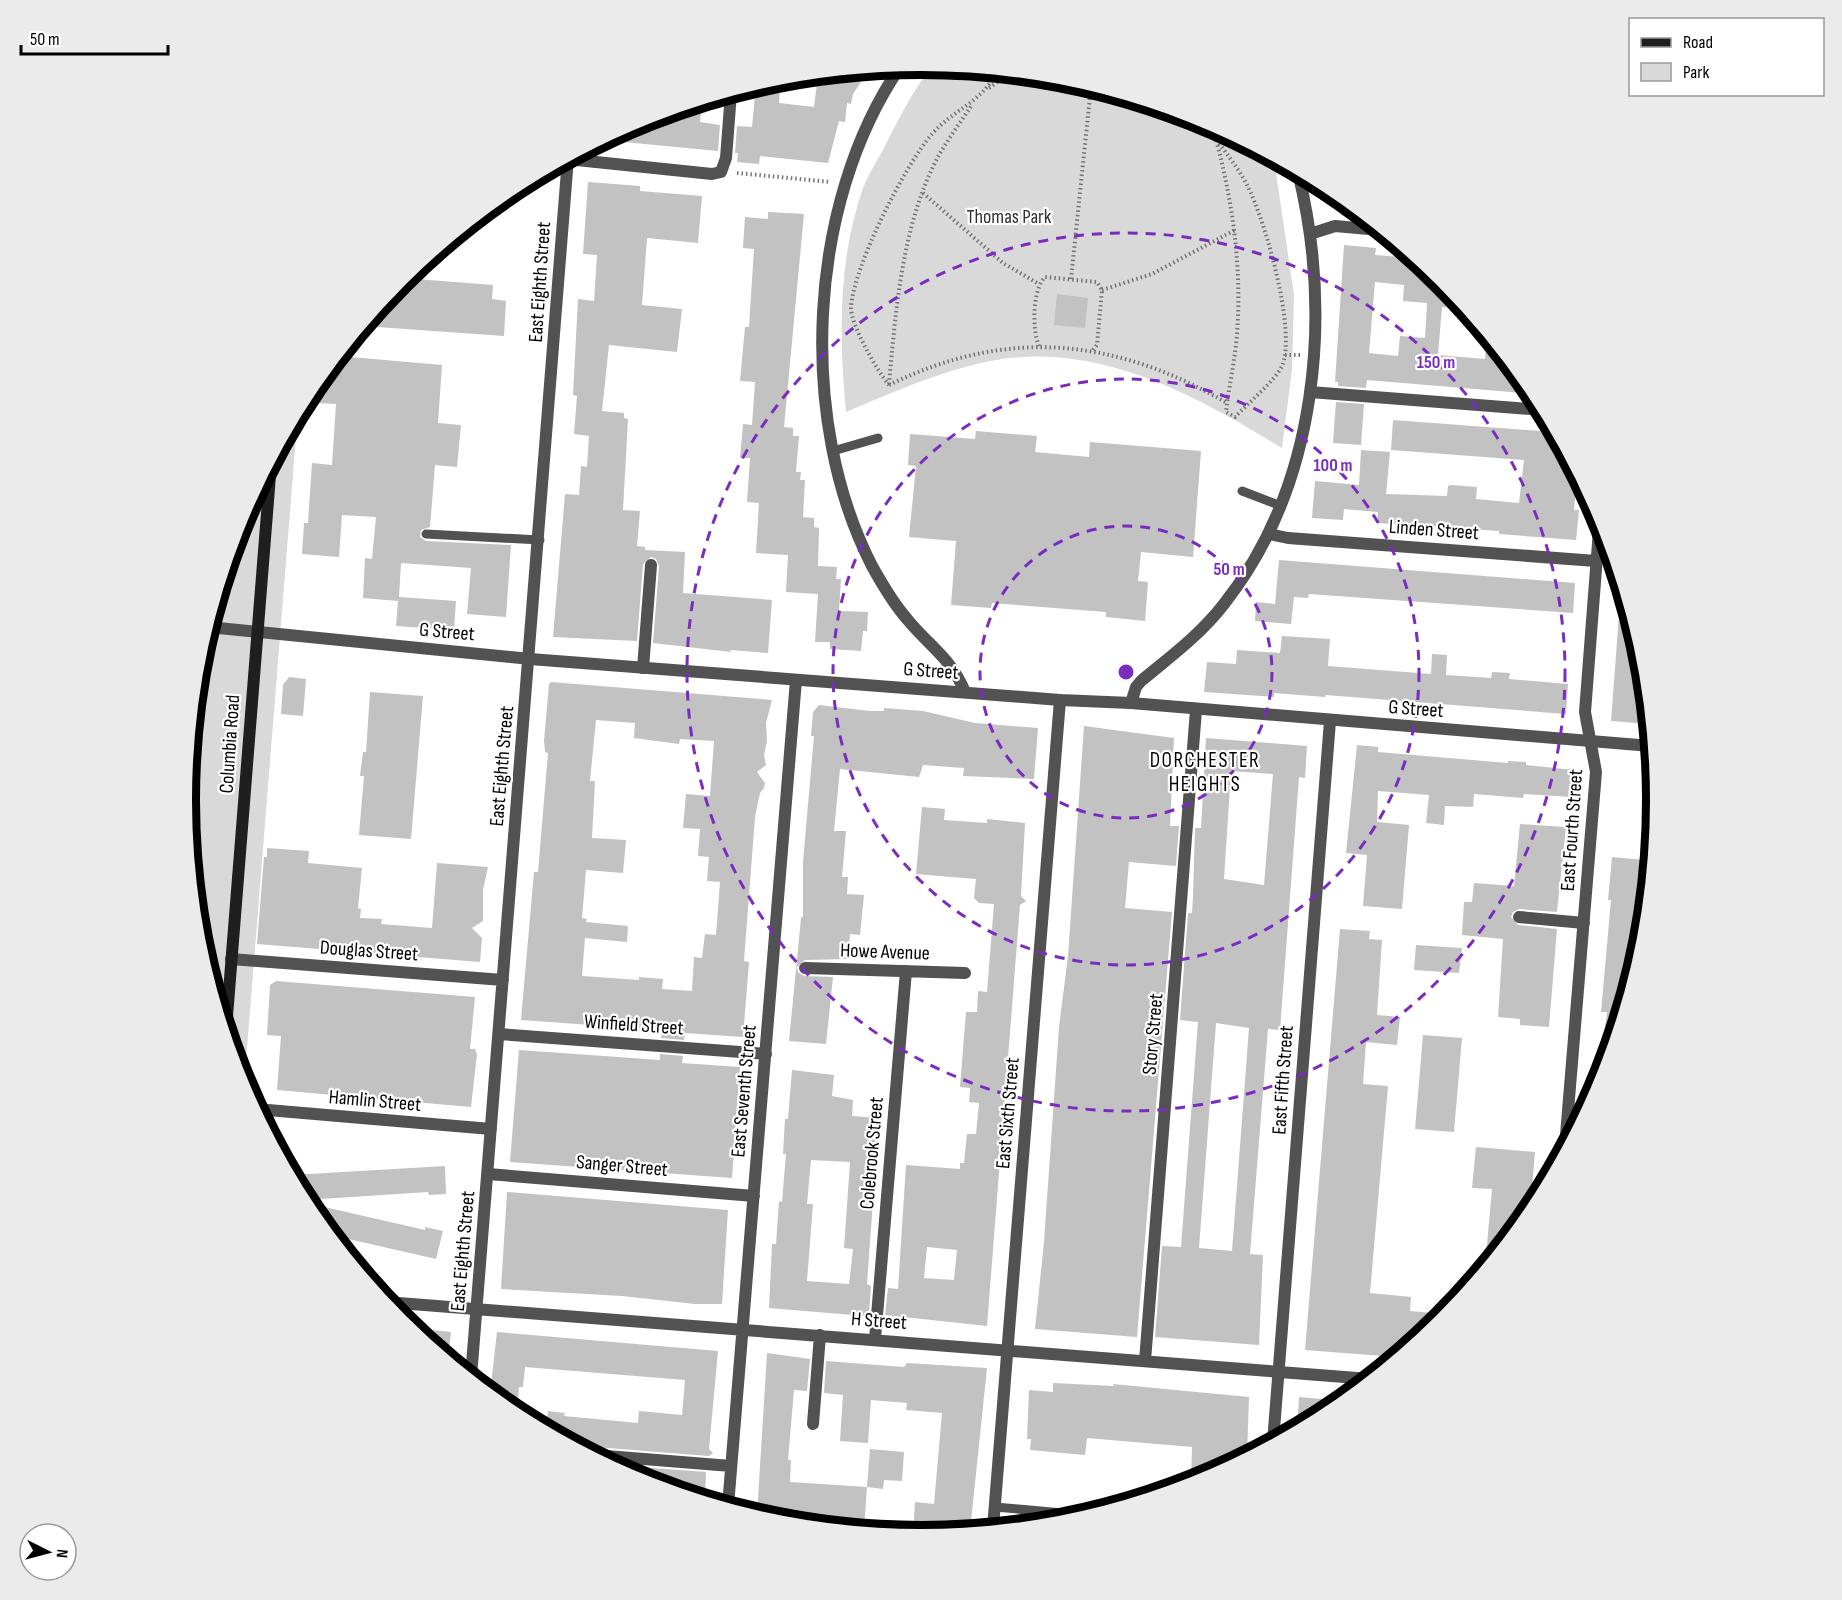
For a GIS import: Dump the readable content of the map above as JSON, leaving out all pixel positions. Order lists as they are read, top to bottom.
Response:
{
  "streets": {
    "main road": ["Columbia Road"],
    "street": [
      "East Eighth Street",
      "Linden Street",
      "G Street",
      "East Fourth Street",
      "Douglas Street",
      "Howe Avenue",
      "Winfield Street",
      "Story Street",
      "East Fifth Street",
      "East Seventh Street",
      "Hamlin Street",
      "East Sixth Street",
      "Colebrook Street",
      "Sanger Street",
      "H Street"
    ]
  },
  "crossings": [
    ["East Eighth Street", "G Street"],
    ["East Eighth Street", "Douglas Street"],
    ["East Eighth Street", "Winfield Street"],
    ["East Eighth Street", "Hamlin Street"],
    ["East Eighth Street", "Sanger Street"],
    ["East Eighth Street", "H Street"],
    ["Linden Street", "East Fourth Street"],
    ["G Street", "Columbia Road"],
    ["G Street", "East Fourth Street"],
    ["G Street", "Story Street"],
    ["G Street", "East Fifth Street"],
    ["G Street", "East Seventh Street"],
    ["G Street", "East Sixth Street"],
    ["Columbia Road", "Douglas Street"],
    ["Howe Avenue", "Colebrook Street"],
    ["Winfield Street", "East Seventh Street"],
    ["Story Street", "H Street"],
    ["East Fifth Street", "H Street"],
    ["East Seventh Street", "Sanger Street"],
    ["East Seventh Street", "H Street"],
    ["East Sixth Street", "H Street"],
    ["Colebrook Street", "H Street"]
  ],
  "districts": ["DORCHESTER HEIGHTS"],
  "parks": ["Thomas Park"],
  "legend": ["Road", "Park"],
  "scale_bar": "50 m",
  "north": "right",
  "rings": ["150 m", "100 m", "50 m"]
}
